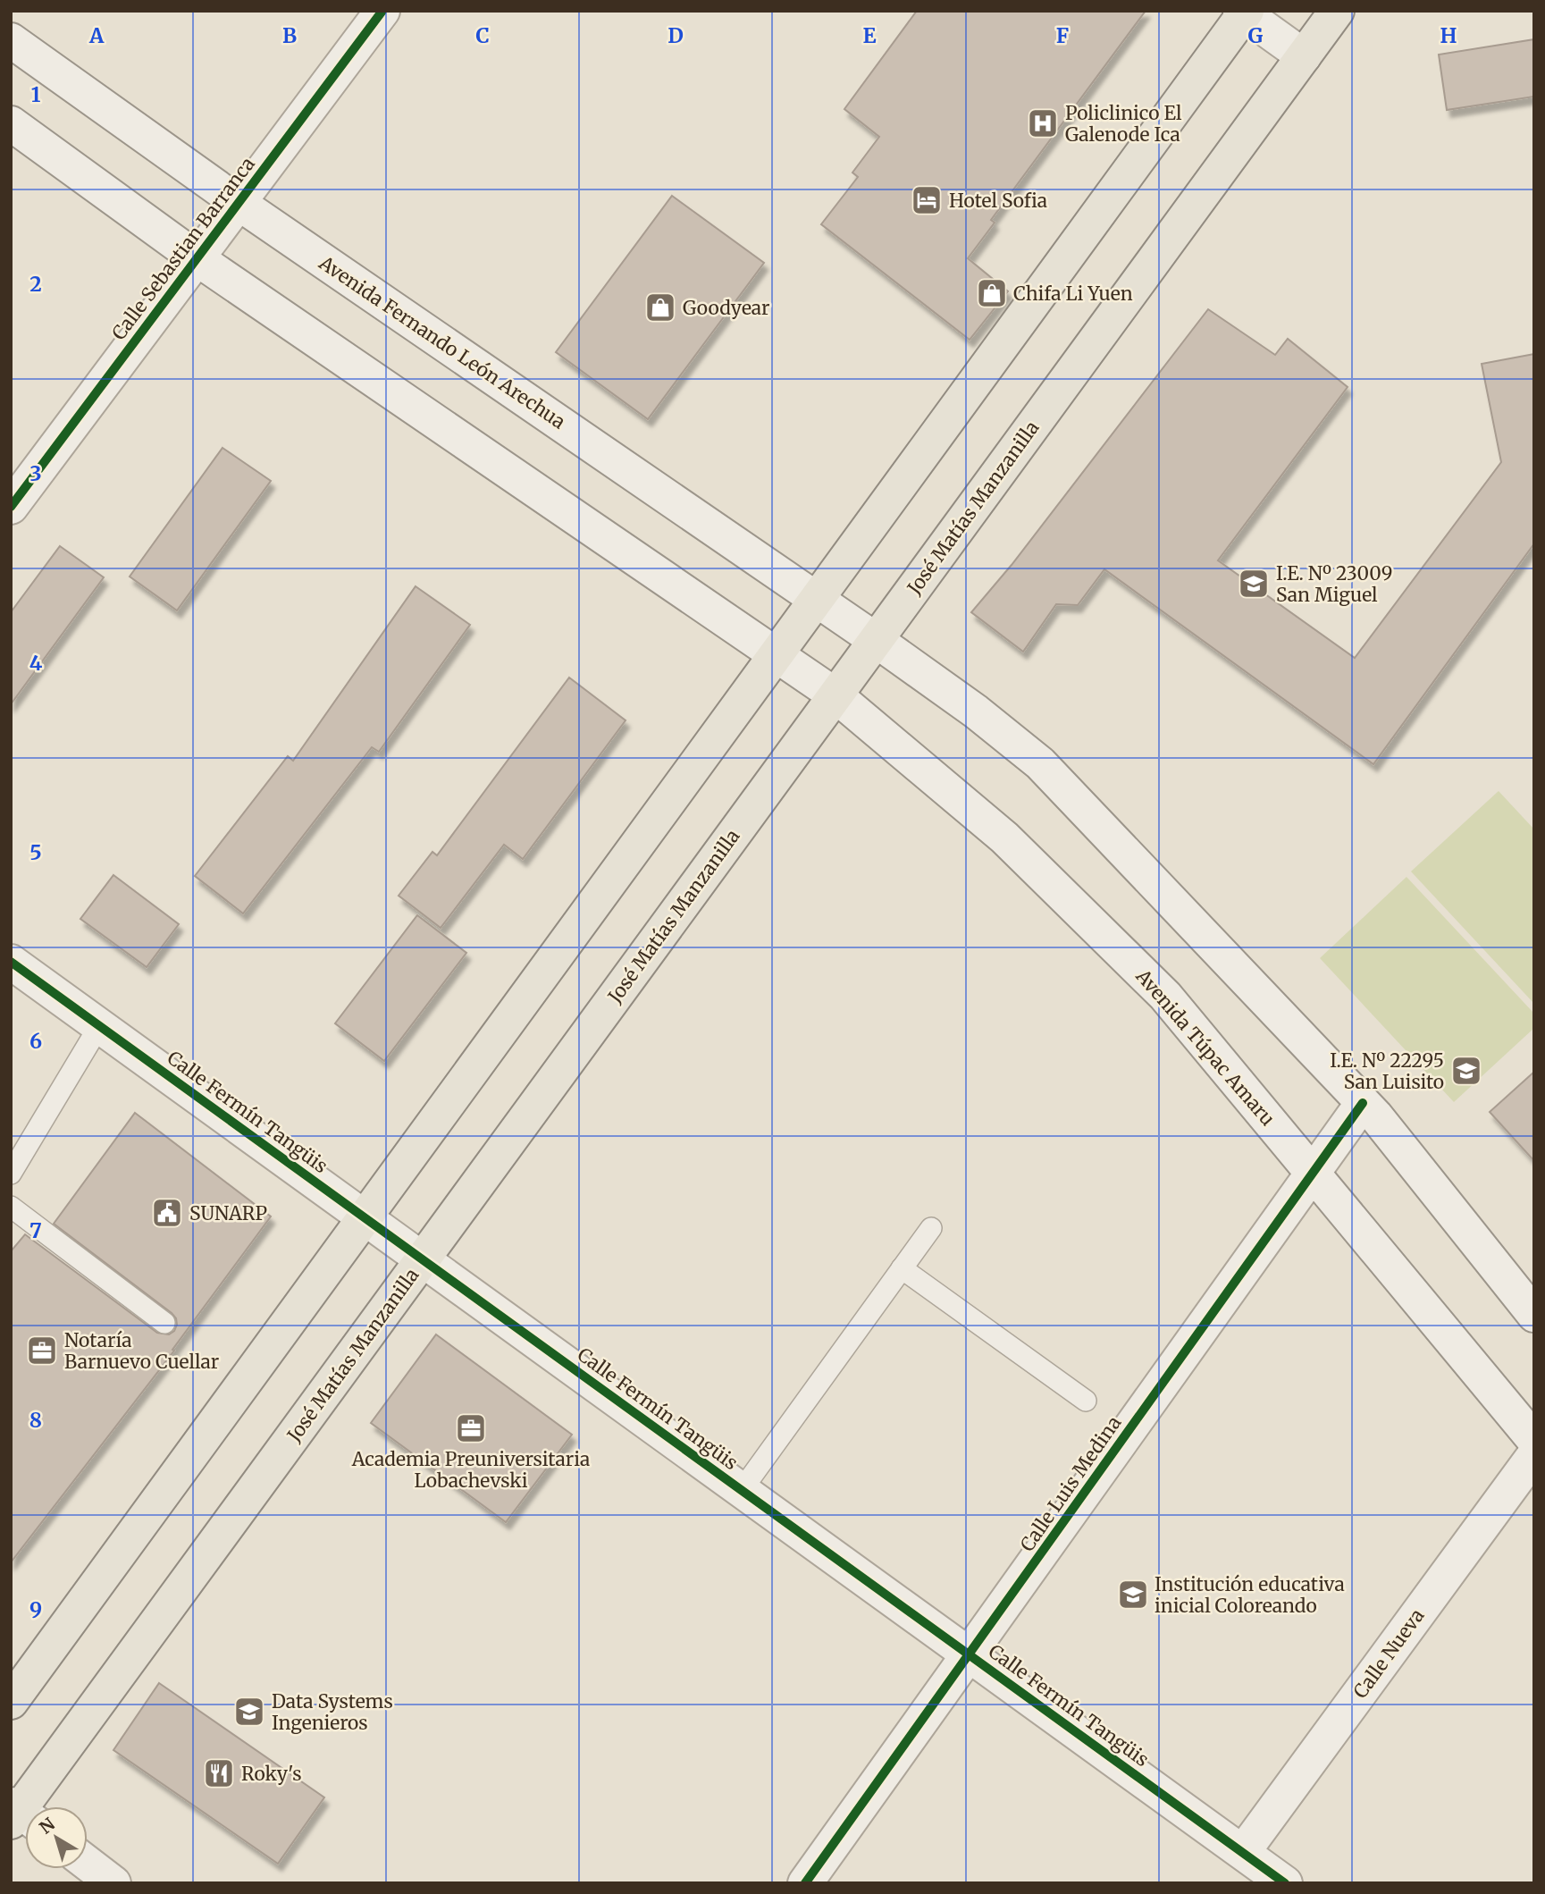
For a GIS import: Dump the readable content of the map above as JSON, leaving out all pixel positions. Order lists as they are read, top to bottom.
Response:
{
  "streets": {
    "main road": [
      "Calle Sebastian Barranca",
      "Avenida Fernando León Arechua",
      "José Matías Manzanilla",
      "Avenida Túpac Amaru",
      "Calle Fermín Tangüis",
      "Calle Luis Medina",
      "Calle Nueva"
    ]
  },
  "crossings": [
    ["Calle Sebastian Barranca", "Avenida Fernando León Arechua"],
    ["Avenida Fernando León Arechua", "José Matías Manzanilla"],
    ["José Matías Manzanilla", "Avenida Túpac Amaru"],
    ["José Matías Manzanilla", "Calle Fermín Tangüis"],
    ["Avenida Túpac Amaru", "Calle Luis Medina"],
    ["Calle Fermín Tangüis", "Calle Luis Medina"],
    ["Calle Fermín Tangüis", "Calle Nueva"]
  ],
  "places": {
    "hospital": ["Policlinico El Galenode Ica"],
    "hotel": ["Hotel Sofia"],
    "shop": ["Chifa Li Yuen", "Goodyear"],
    "school or university": [
      "I.E. Nº 23009 San Miguel",
      "I.E. Nº 22295 San Luisito",
      "Institución educativa inicial Coloreando",
      "Data Systems Ingenieros"
    ],
    "public building": ["SUNARP"],
    "office": ["Notaría Barnuevo Cuellar", "Academia Preuniversitaria Lobachevski"],
    "restaurant": ["Roky's"]
  },
  "north": "top left",
  "grid": {
    "columns": [
      "A",
      "B",
      "C",
      "D",
      "E",
      "F",
      "G",
      "H"
    ],
    "rows": [
      "1",
      "2",
      "3",
      "4",
      "5",
      "6",
      "7",
      "8",
      "9"
    ]
  }
}
